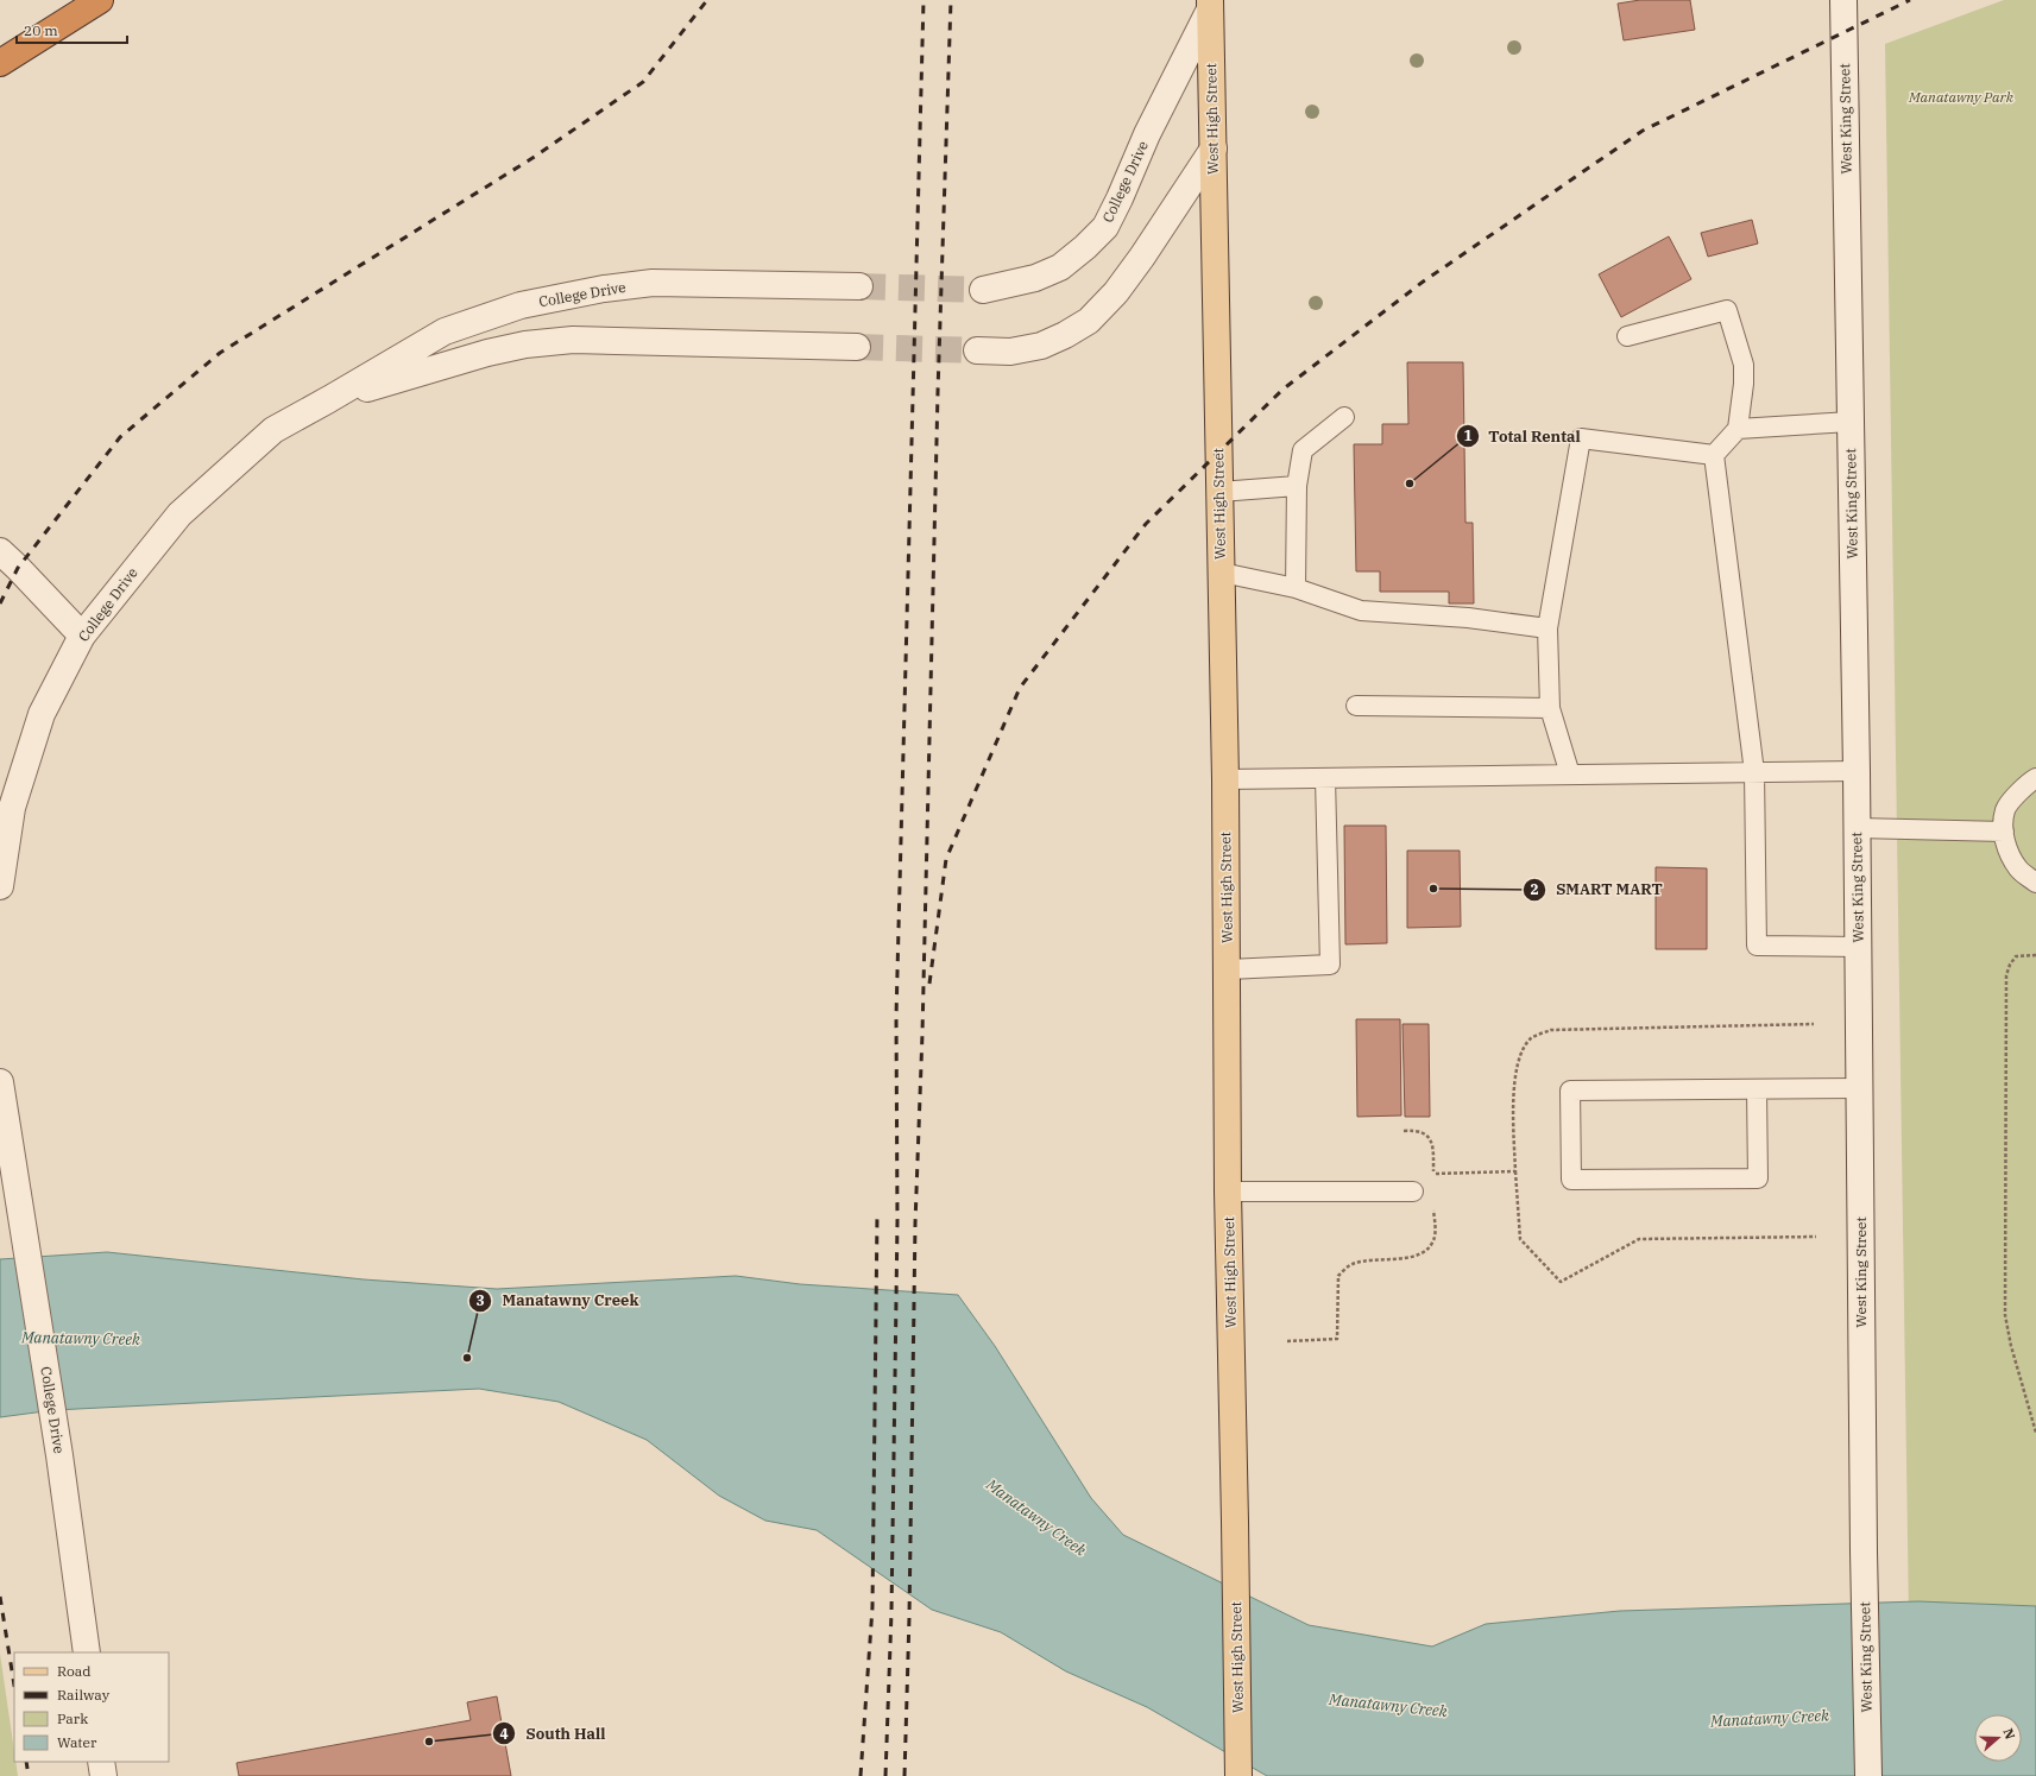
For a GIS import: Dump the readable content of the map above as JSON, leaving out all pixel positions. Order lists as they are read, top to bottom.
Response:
{
  "streets": {
    "main road": ["West High Street"],
    "street": ["West King Street", "College Drive"]
  },
  "crossings": [
    ["West High Street", "College Drive"]
  ],
  "water": ["Manatawny Creek"],
  "parks": ["Manatawny Park"],
  "places": [
    "Total Rental",
    "SMART MART",
    "Manatawny Creek",
    "South Hall"
  ],
  "legend": [
    "Road",
    "Railway",
    "Park",
    "Water"
  ],
  "scale_bar": "20 m",
  "north": "right"
}
